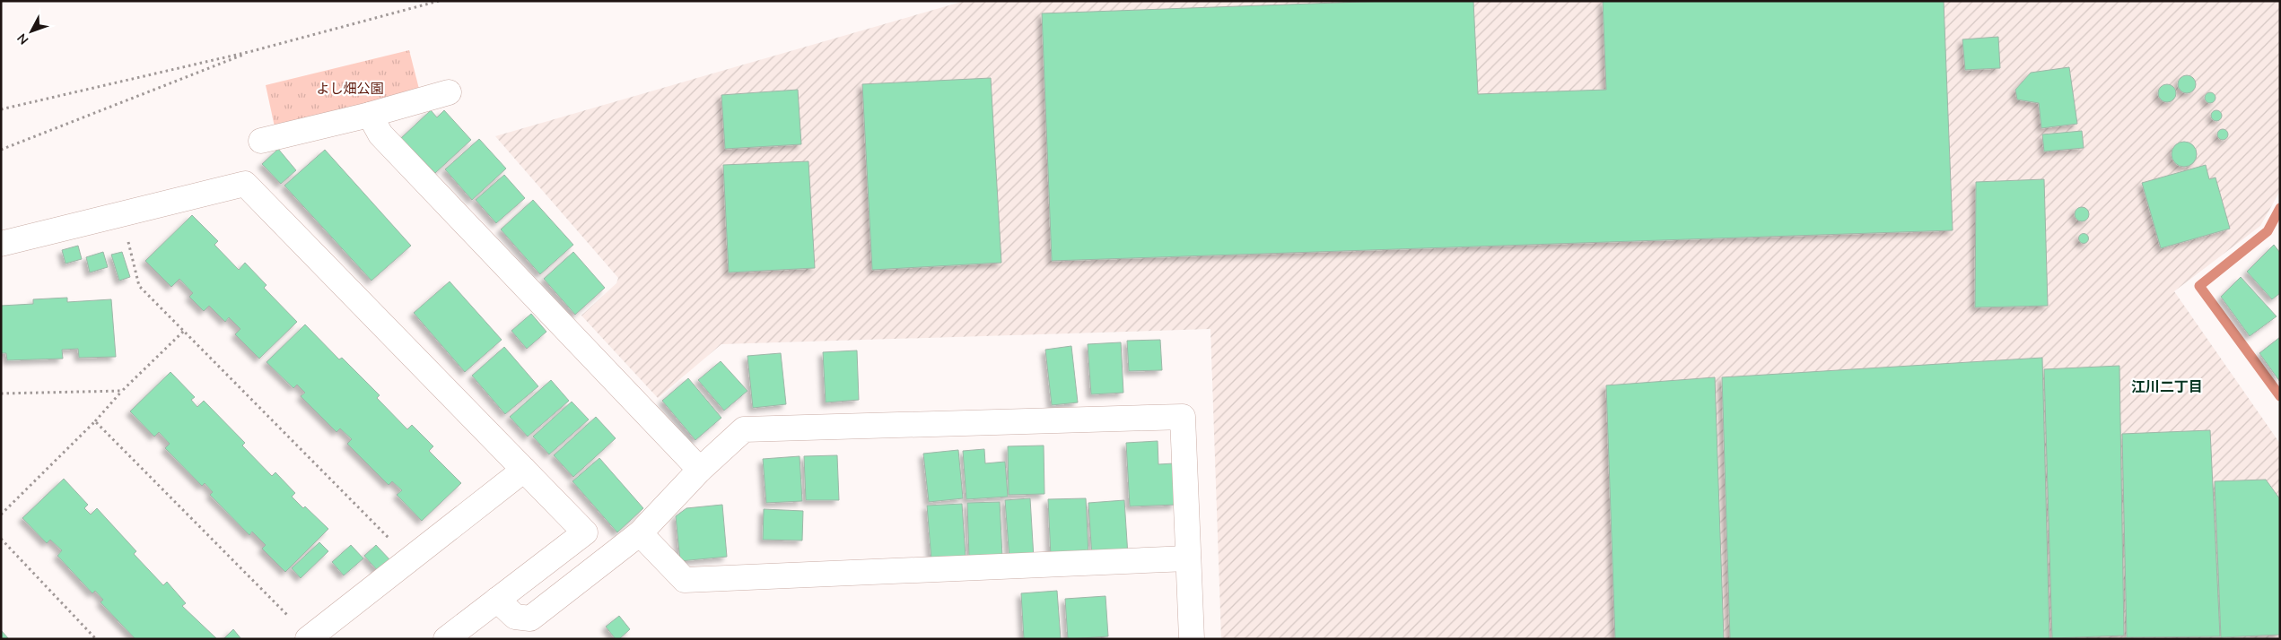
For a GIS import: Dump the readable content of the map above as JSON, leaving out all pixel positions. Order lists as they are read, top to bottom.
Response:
{
  "districts": ["江川二丁目"],
  "parks": ["よし畑公園"],
  "north": "bottom left"
}
